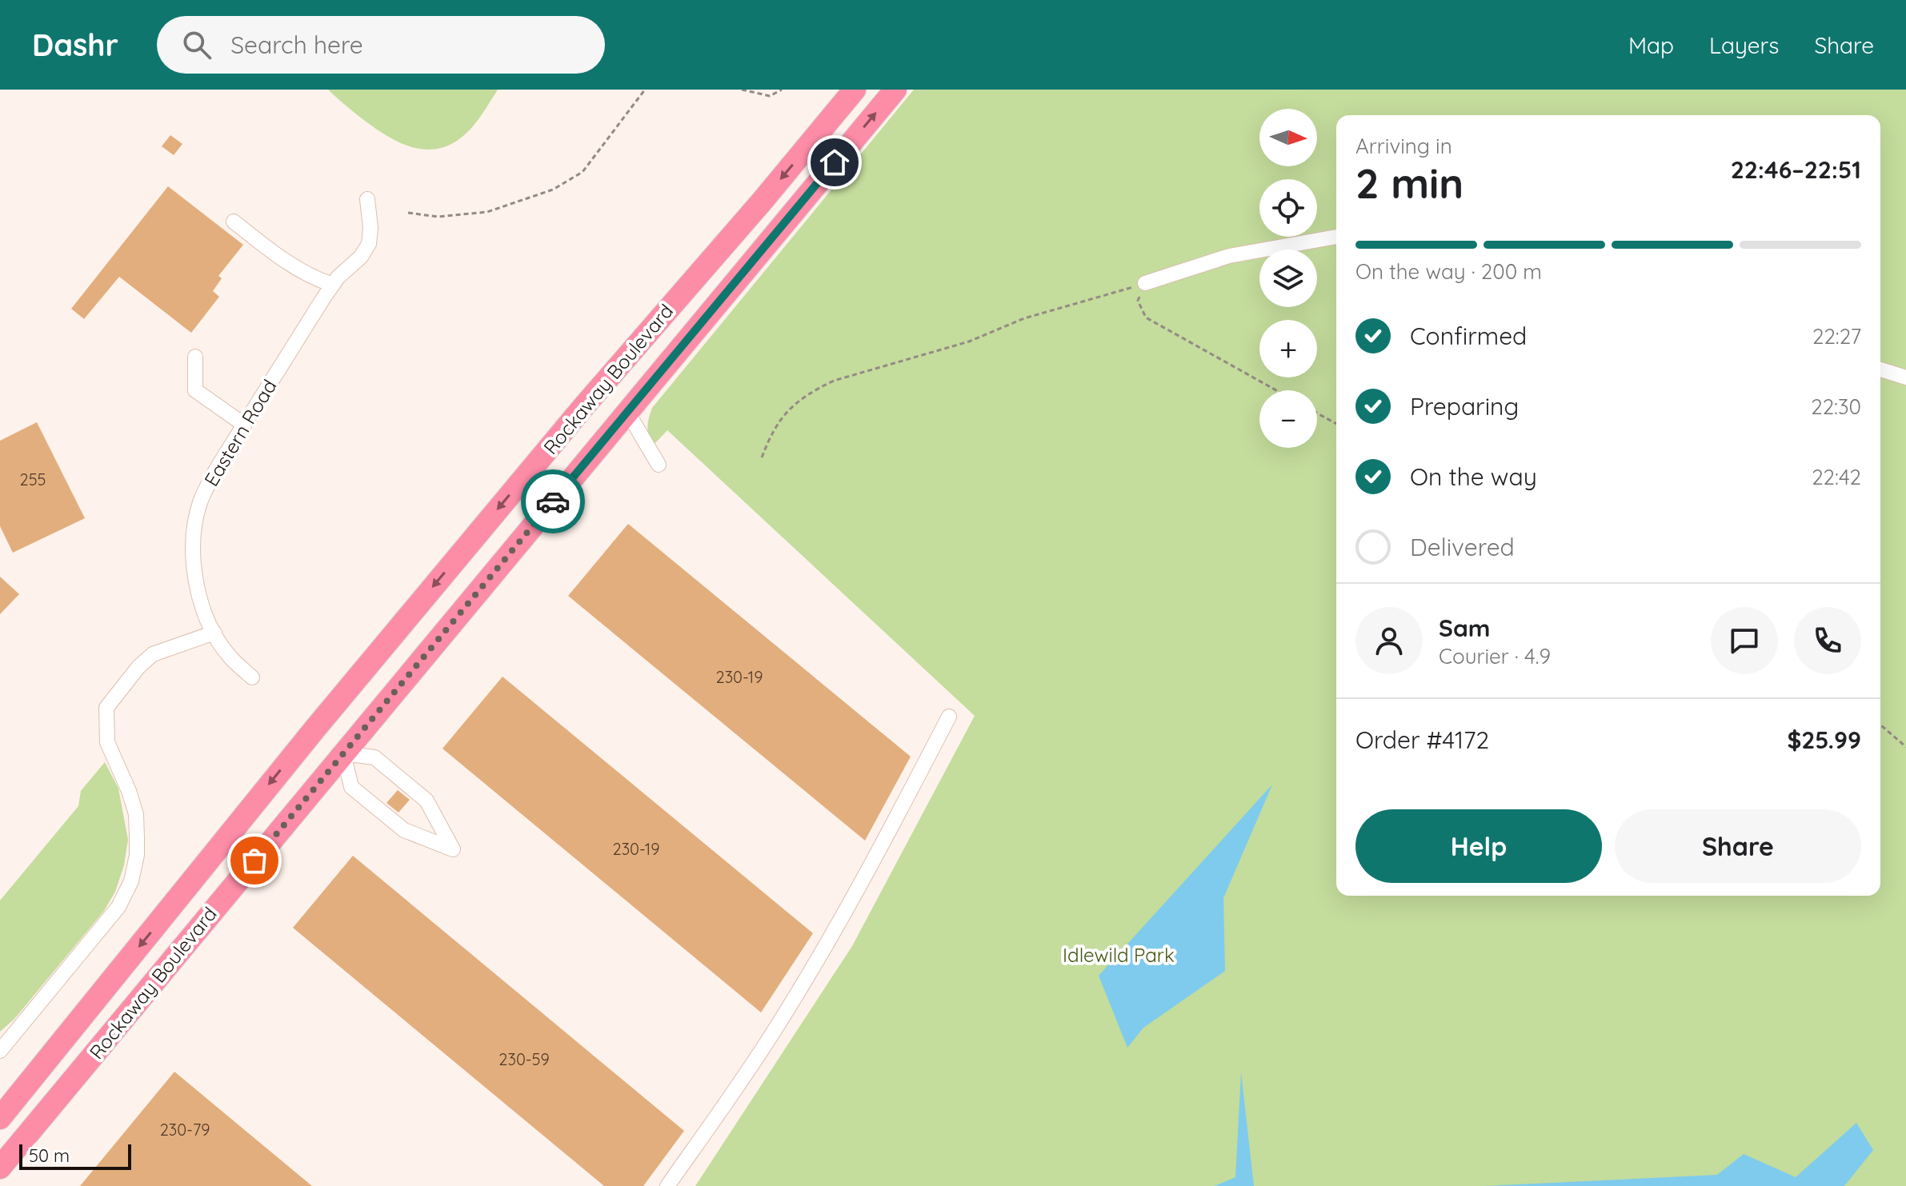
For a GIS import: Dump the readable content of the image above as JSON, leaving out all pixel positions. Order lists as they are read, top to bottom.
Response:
{
  "streets": {
    "highway": ["Rockaway Boulevard"],
    "street": ["Eastern Road"]
  },
  "parks": ["Idlewild Park"],
  "house_numbers": [
    "255",
    "230-19",
    "230-19",
    "230-59",
    "230-79"
  ],
  "scale_bar": "50 m",
  "north": "right",
  "page": {
    "header": "Dashr",
    "search": "Search here",
    "nav": ["Map", "Layers", "Share"],
    "map_buttons": ["+", "−"],
    "heading": ["2 min", "Arriving in", "22:46–22:51"],
    "panel": [
      "Sam",
      "Courier · 4.9",
      "Order #4172",
      "$25.99"
    ],
    "bar": "On the way · 200 m",
    "list": [
      ["Confirmed", "22:27"],
      ["Preparing", "22:30"],
      ["On the way", "22:42"],
      "Delivered"
    ],
    "buttons": ["Help", "Share"],
    "scale": "50 m"
  }
}
